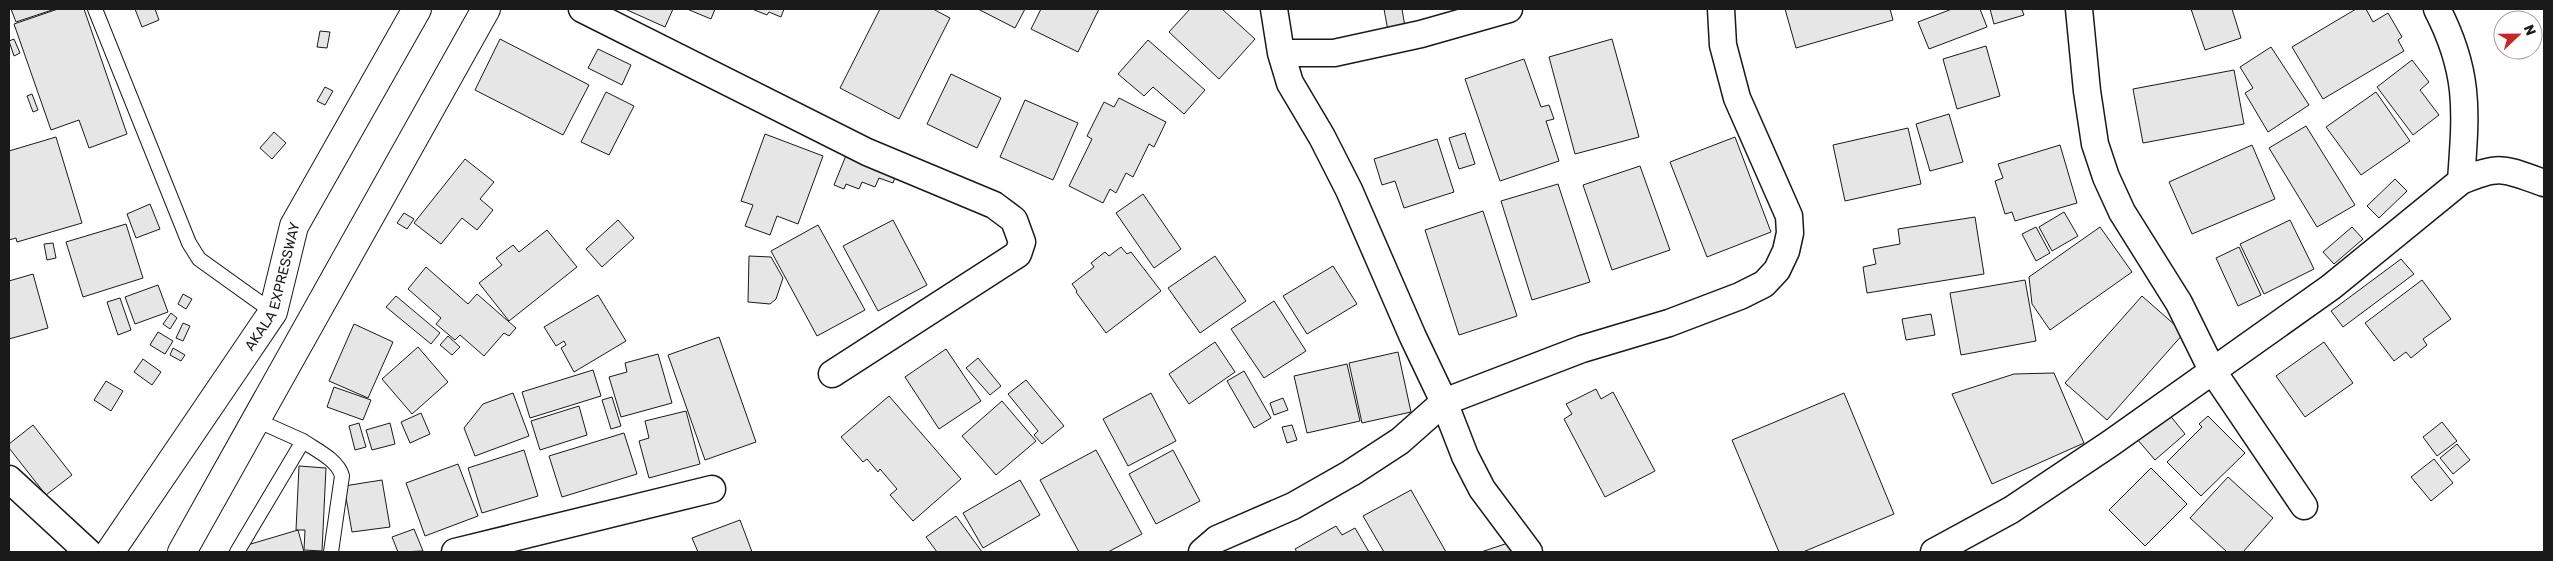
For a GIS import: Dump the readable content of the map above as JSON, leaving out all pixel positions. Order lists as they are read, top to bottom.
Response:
{
  "streets": {
    "main road": ["AKALA EXPRESSWAY"]
  },
  "north": "right"
}
